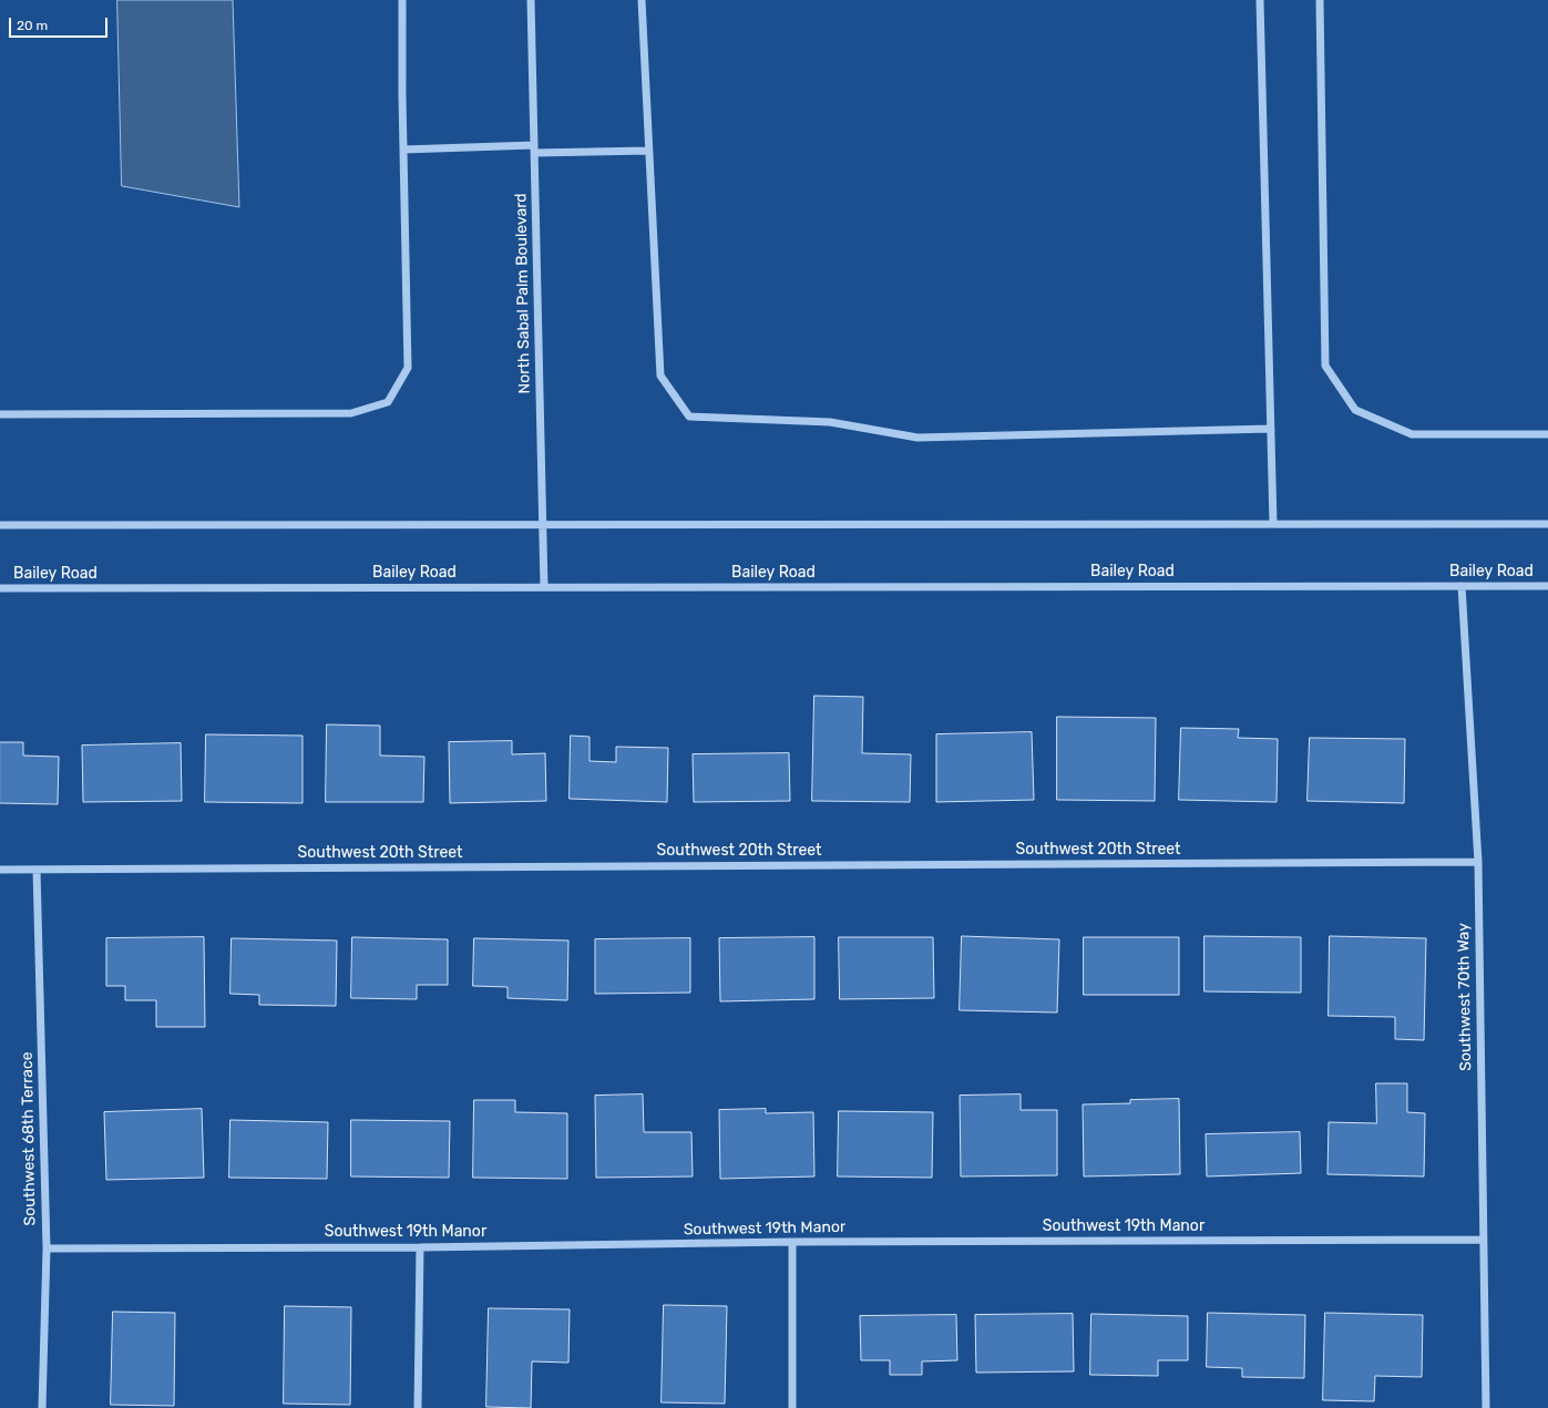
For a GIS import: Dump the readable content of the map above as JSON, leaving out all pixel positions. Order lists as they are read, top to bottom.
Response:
{
  "streets": {
    "street": [
      "North Sabal Palm Boulevard",
      "Bailey Road",
      "Southwest 20th Street",
      "Southwest 70th Way",
      "Southwest 68th Terrace",
      "Southwest 19th Manor"
    ]
  },
  "crossings": [
    ["North Sabal Palm Boulevard", "Bailey Road"],
    ["Bailey Road", "Southwest 70th Way"],
    ["Southwest 20th Street", "Southwest 70th Way"],
    ["Southwest 20th Street", "Southwest 68th Terrace"],
    ["Southwest 70th Way", "Southwest 19th Manor"],
    ["Southwest 68th Terrace", "Southwest 19th Manor"]
  ],
  "scale_bar": "20 m"
}
